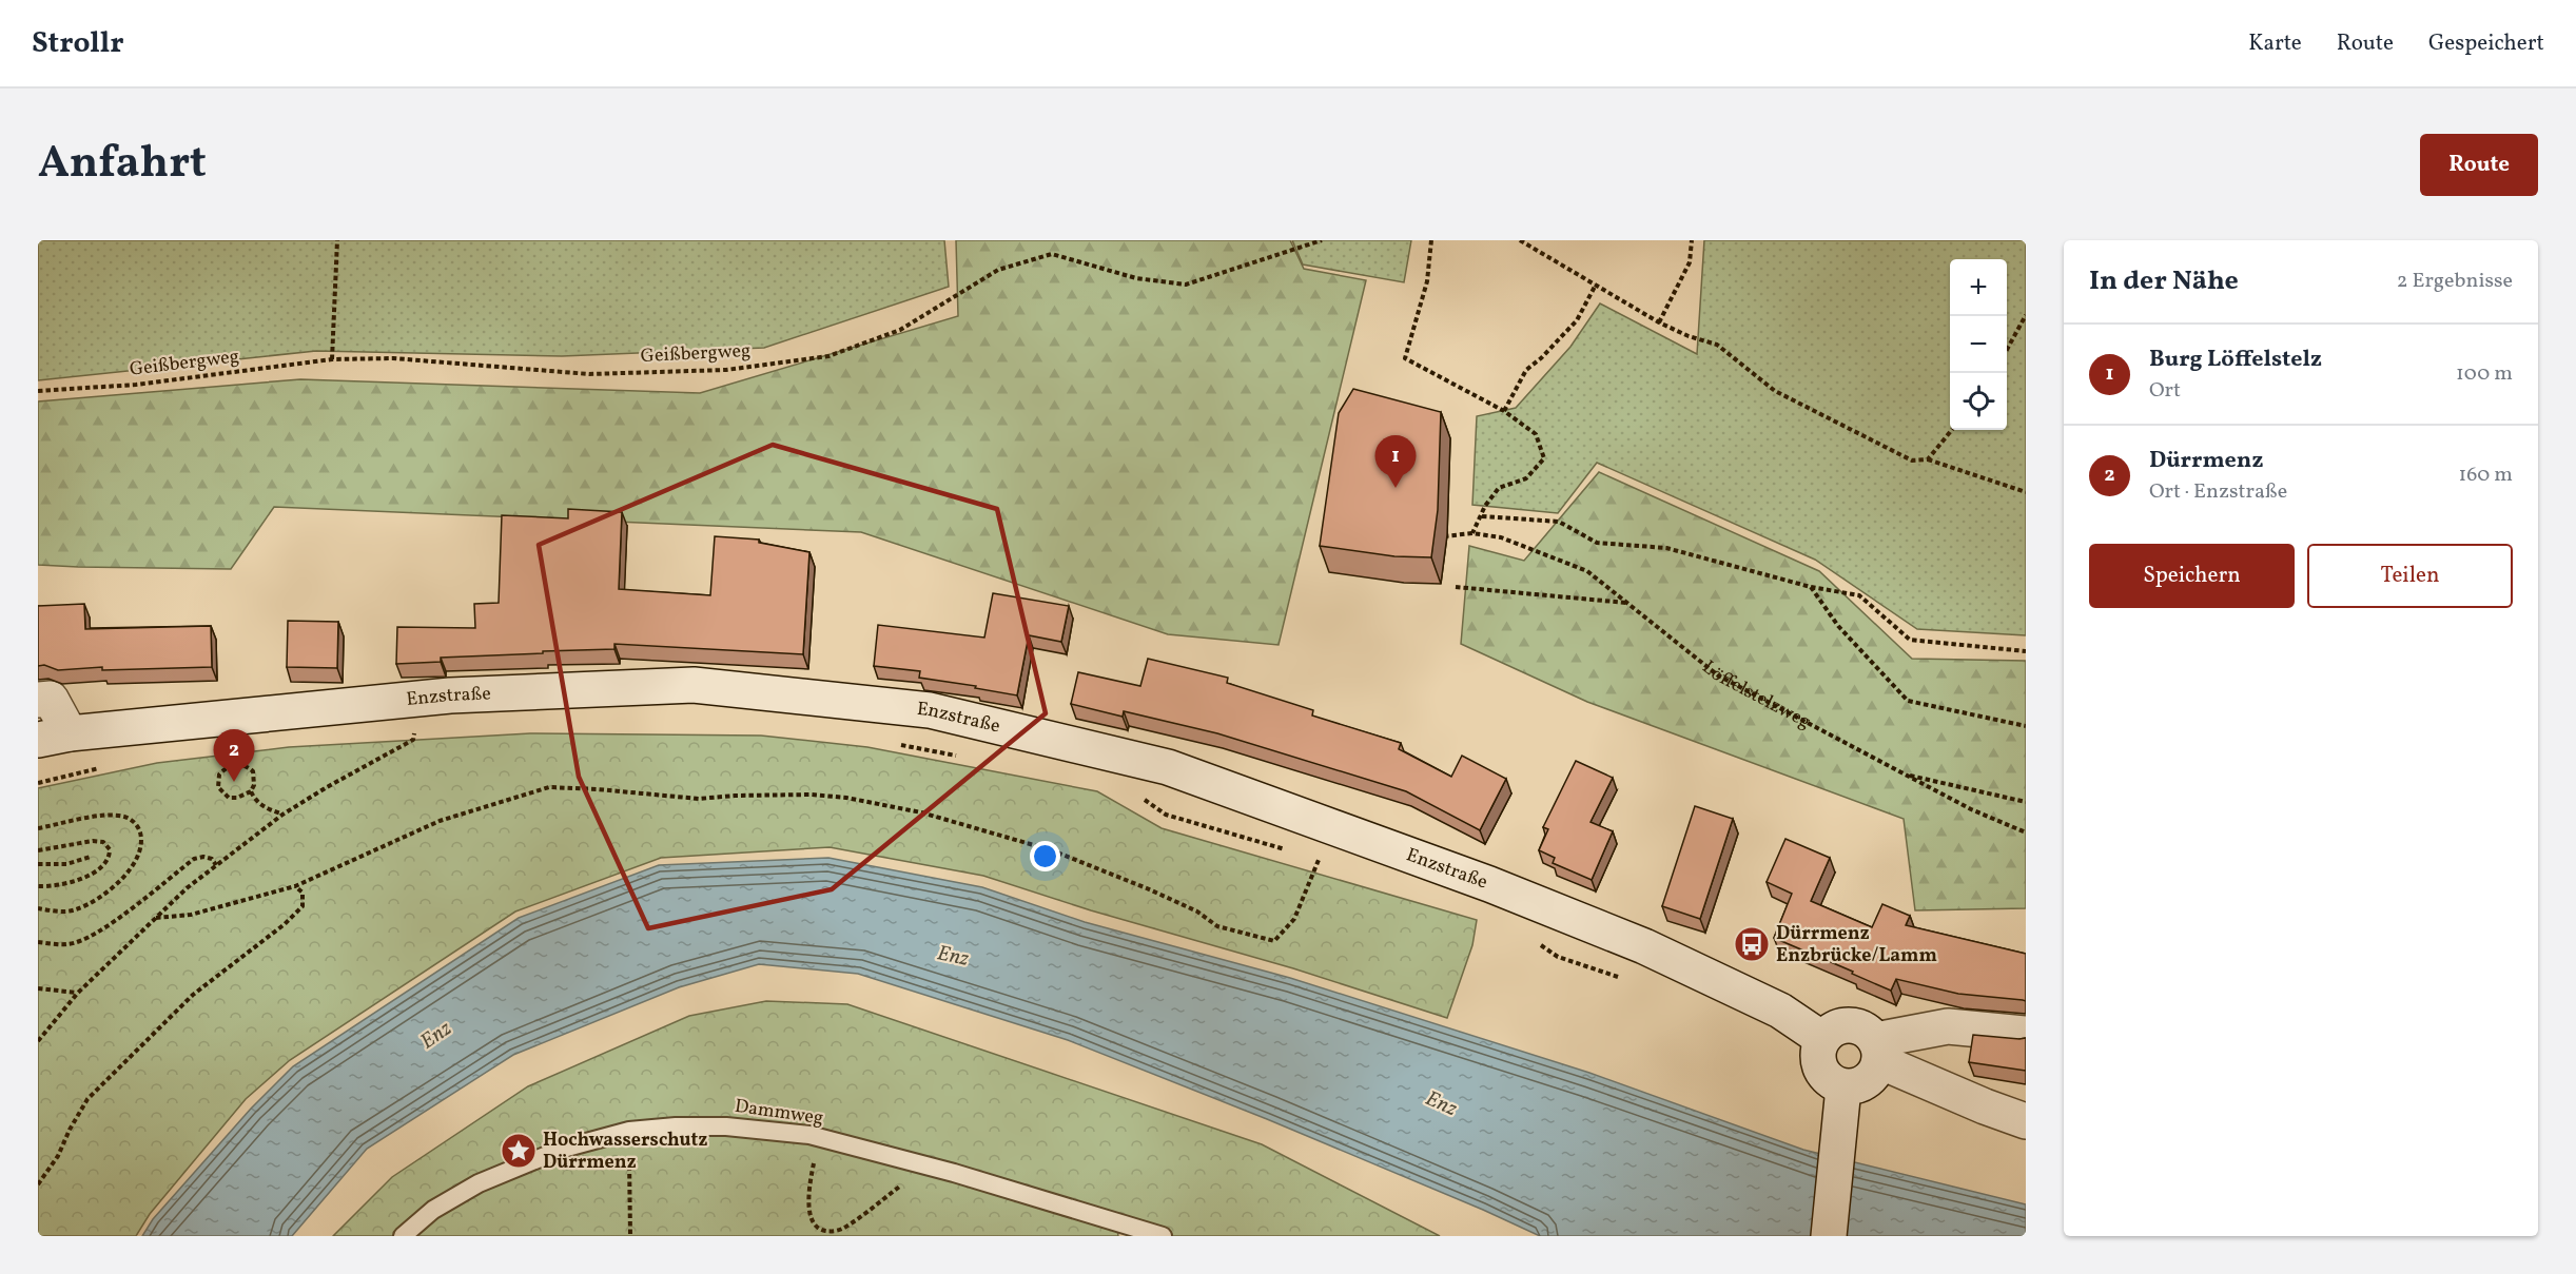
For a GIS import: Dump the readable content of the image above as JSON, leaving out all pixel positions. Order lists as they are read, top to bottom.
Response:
{
  "streets": {
    "main road": ["Enzstraße"],
    "lane": ["Dammweg"],
    "path": ["Geißbergweg", "Löffelstelzweg"]
  },
  "water": ["Enz"],
  "places": {
    "bus stop": ["Dürrmenz Enzbrücke/Lamm"],
    "place": ["Hochwasserschutz Dürrmenz"]
  },
  "page": {
    "header": "Strollr",
    "nav": ["Karte", "Route", "Gespeichert"],
    "title": "Anfahrt",
    "buttons": [
      "Route",
      ["Speichern", "Teilen"]
    ],
    "heading": ["In der Nähe", "2 Ergebnisse"],
    "map_buttons": ["+", "−"],
    "list": [
      {
        "mark": "1",
        "name": "Burg Löffelstelz",
        "note": "Ort",
        "value": "100 m"
      },
      {
        "mark": "2",
        "name": "Dürrmenz",
        "note": "Ort · Enzstraße",
        "value": "160 m"
      }
    ],
    "pins": ["1", "2"]
  }
}
